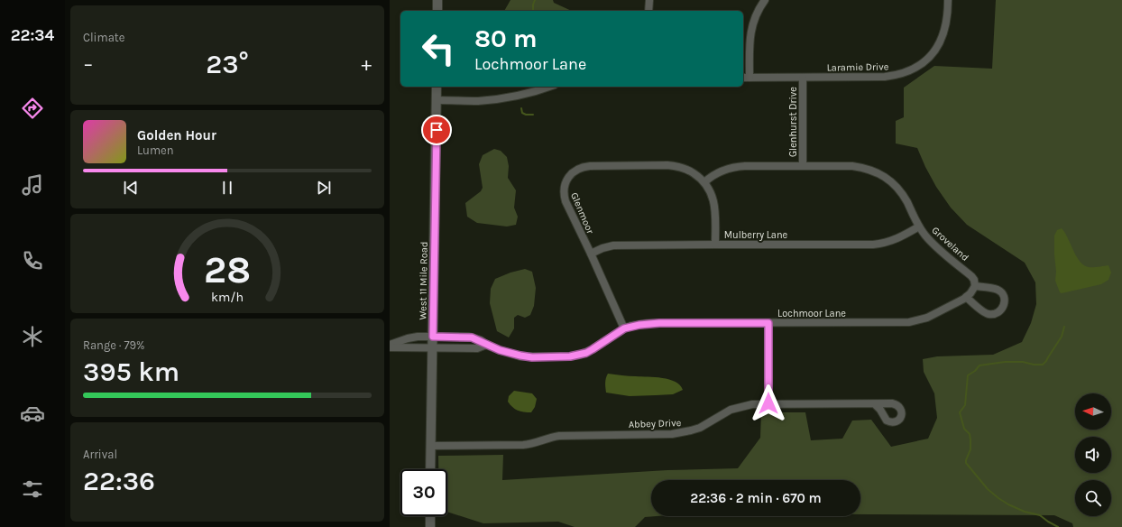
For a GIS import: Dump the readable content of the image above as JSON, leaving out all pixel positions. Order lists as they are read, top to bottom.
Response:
{
  "streets": {
    "street": [
      "Laramie Drive",
      "Glenhurst Drive",
      "Glenmoor",
      "Mulberry Lane",
      "Groveland",
      "West 11 Mile Road",
      "Lochmoor Lane",
      "Abbey Drive"
    ]
  },
  "crossings": [
    ["Laramie Drive", "Glenhurst Drive"],
    ["Glenhurst Drive", "Groveland"],
    ["Glenmoor", "Mulberry Lane"],
    ["Glenmoor", "Lochmoor Lane"],
    ["Mulberry Lane", "Groveland"],
    ["Groveland", "Lochmoor Lane"],
    ["West 11 Mile Road", "Lochmoor Lane"],
    ["West 11 Mile Road", "Abbey Drive"]
  ],
  "north": "left",
  "page": {
    "tabs": "22:34",
    "tile": [
      "Climate",
      ["Range · 79%", "395 km"],
      ["Arrival", "22:36"]
    ],
    "turn": ["80 m", "Lochmoor Lane"],
    "heat": ["−", "23°", "+"],
    "song": ["Golden Hour", "Lumen"],
    "limit": "30",
    "trip": "22:36 · 2 min · 670 m",
    "gauge": ["28", "km/h"]
  }
}
